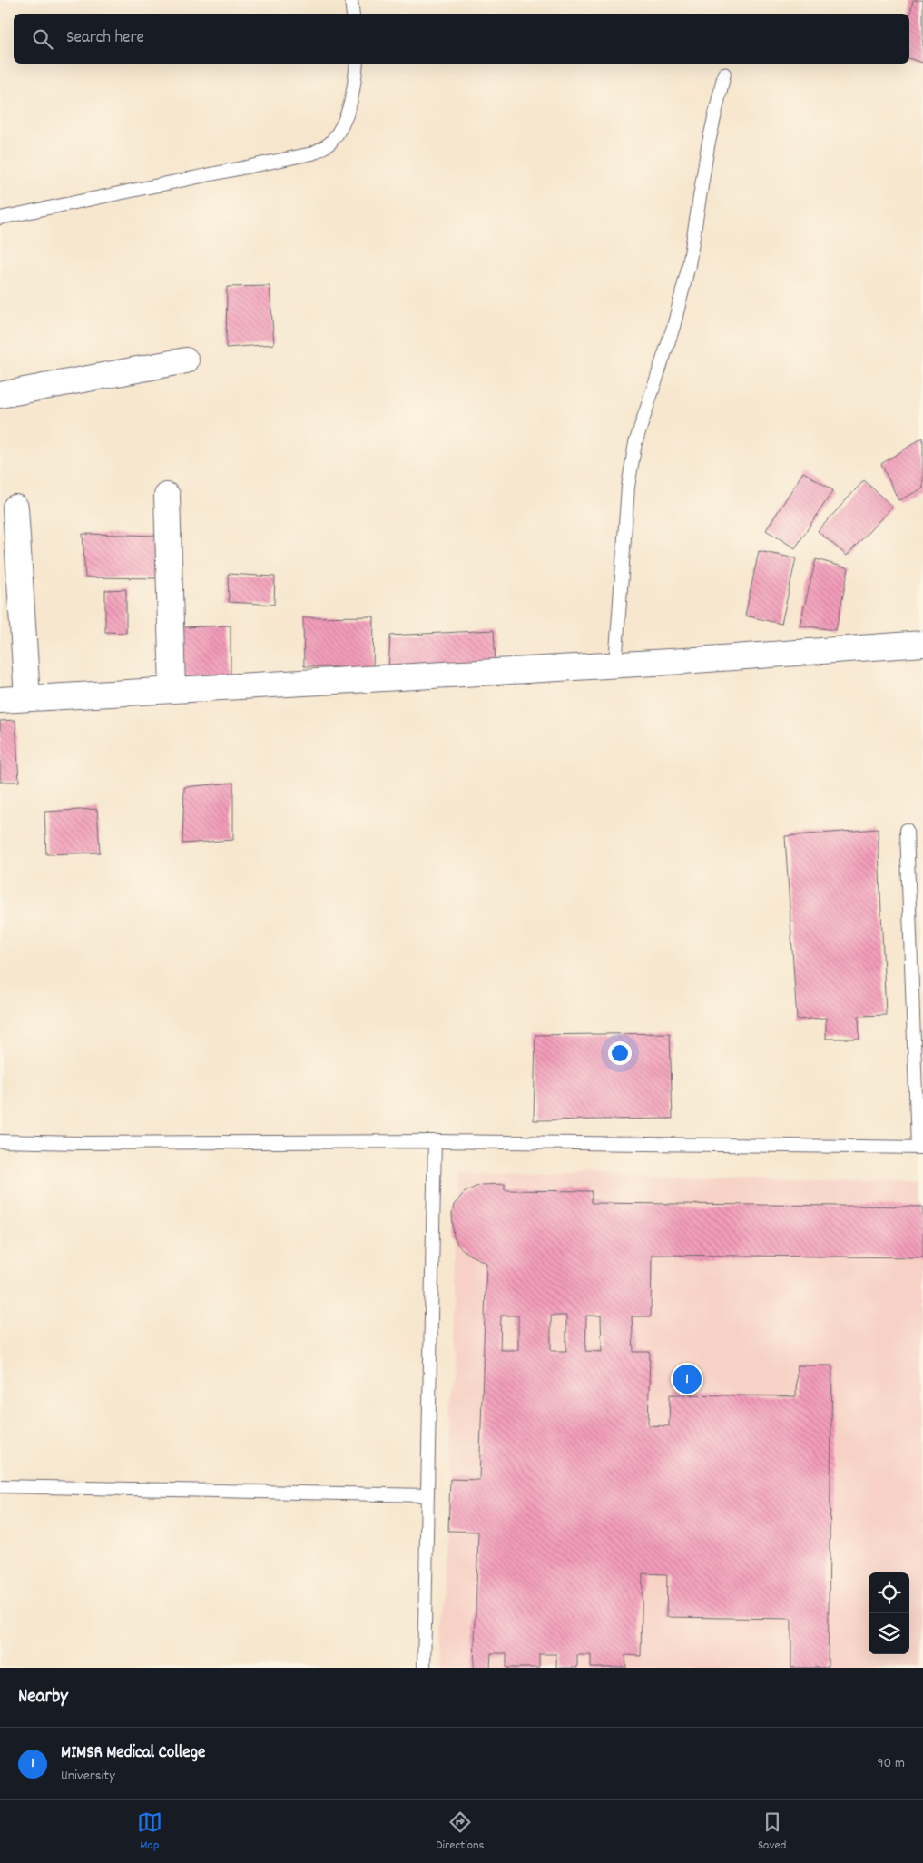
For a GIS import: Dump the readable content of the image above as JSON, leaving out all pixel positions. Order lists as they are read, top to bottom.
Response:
{
  "page": {
    "search": "Search here",
    "pins": "1",
    "heading": "Nearby",
    "list": [
      {
        "mark": "1",
        "name": "MIMSR Medical College",
        "note": "University",
        "value": "90 m"
      }
    ],
    "nav": ["Map", "Directions", "Saved"]
  }
}
